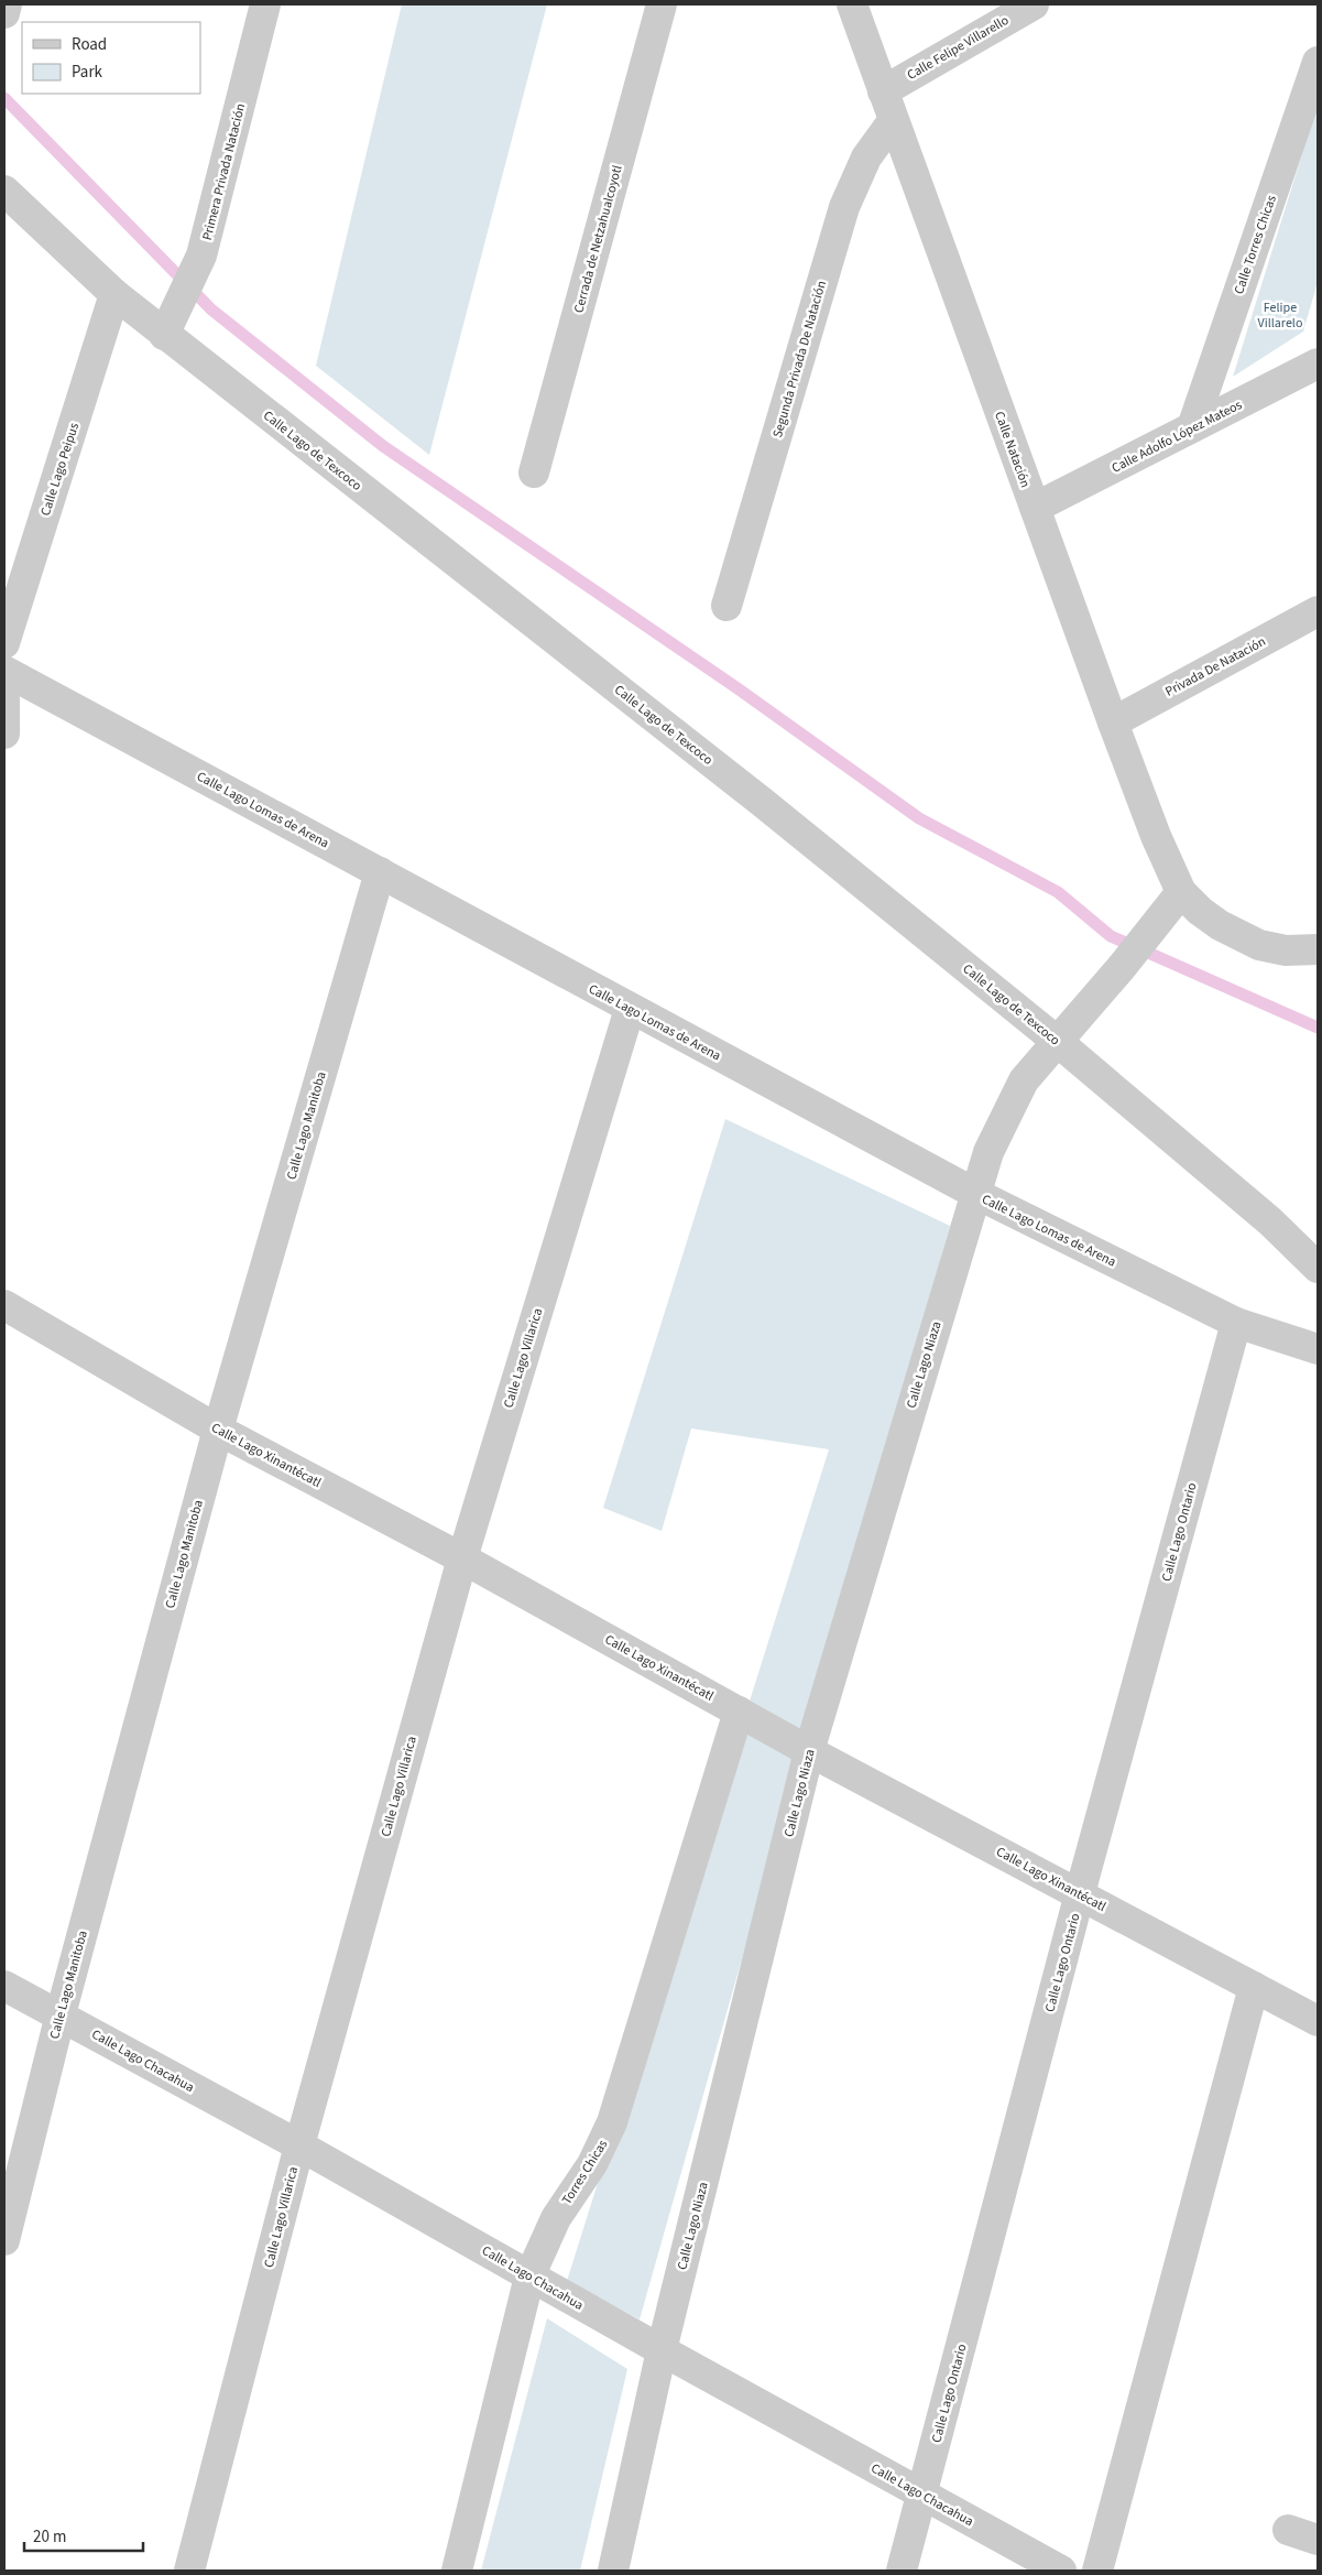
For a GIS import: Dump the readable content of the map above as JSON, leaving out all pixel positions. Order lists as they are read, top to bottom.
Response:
{
  "streets": {
    "street": [
      "Calle Felipe Villarello",
      "Primera Privada Natación",
      "Cerrada de Netzahualcoyotl",
      "Calle Torres Chicas",
      "Segunda Privada De Natación",
      "Calle Adolfo López Mateos",
      "Calle Natación",
      "Calle Lago de Texcoco",
      "Calle Lago Peipus",
      "Privada De Natación",
      "Calle Lago Lomas de Arena",
      "Calle Lago Manitoba",
      "Calle Lago Villarica",
      "Calle Lago Niaza",
      "Calle Lago Xinantécatl",
      "Calle Lago Ontario",
      "Calle Lago Chacahua",
      "Torres Chicas"
    ]
  },
  "crossings": [
    ["Calle Felipe Villarello", "Calle Natación"],
    ["Primera Privada Natación", "Calle Lago de Texcoco"],
    ["Calle Torres Chicas", "Calle Adolfo López Mateos"],
    ["Segunda Privada De Natación", "Calle Natación"],
    ["Calle Adolfo López Mateos", "Calle Natación"],
    ["Calle Natación", "Privada De Natación"],
    ["Calle Natación", "Calle Lago Niaza"],
    ["Calle Lago de Texcoco", "Calle Lago Peipus"],
    ["Calle Lago de Texcoco", "Calle Lago Niaza"],
    ["Calle Lago Lomas de Arena", "Calle Lago Manitoba"],
    ["Calle Lago Lomas de Arena", "Calle Lago Villarica"],
    ["Calle Lago Lomas de Arena", "Calle Lago Niaza"],
    ["Calle Lago Lomas de Arena", "Calle Lago Ontario"],
    ["Calle Lago Manitoba", "Calle Lago Xinantécatl"],
    ["Calle Lago Manitoba", "Calle Lago Chacahua"],
    ["Calle Lago Villarica", "Calle Lago Xinantécatl"],
    ["Calle Lago Villarica", "Calle Lago Chacahua"],
    ["Calle Lago Niaza", "Calle Lago Xinantécatl"],
    ["Calle Lago Niaza", "Calle Lago Chacahua"],
    ["Calle Lago Xinantécatl", "Calle Lago Ontario"],
    ["Calle Lago Xinantécatl", "Torres Chicas"],
    ["Calle Lago Ontario", "Calle Lago Chacahua"],
    ["Calle Lago Chacahua", "Torres Chicas"]
  ],
  "parks": ["Felipe Villarelo"],
  "legend": ["Road", "Park"],
  "scale_bar": "20 m"
}
